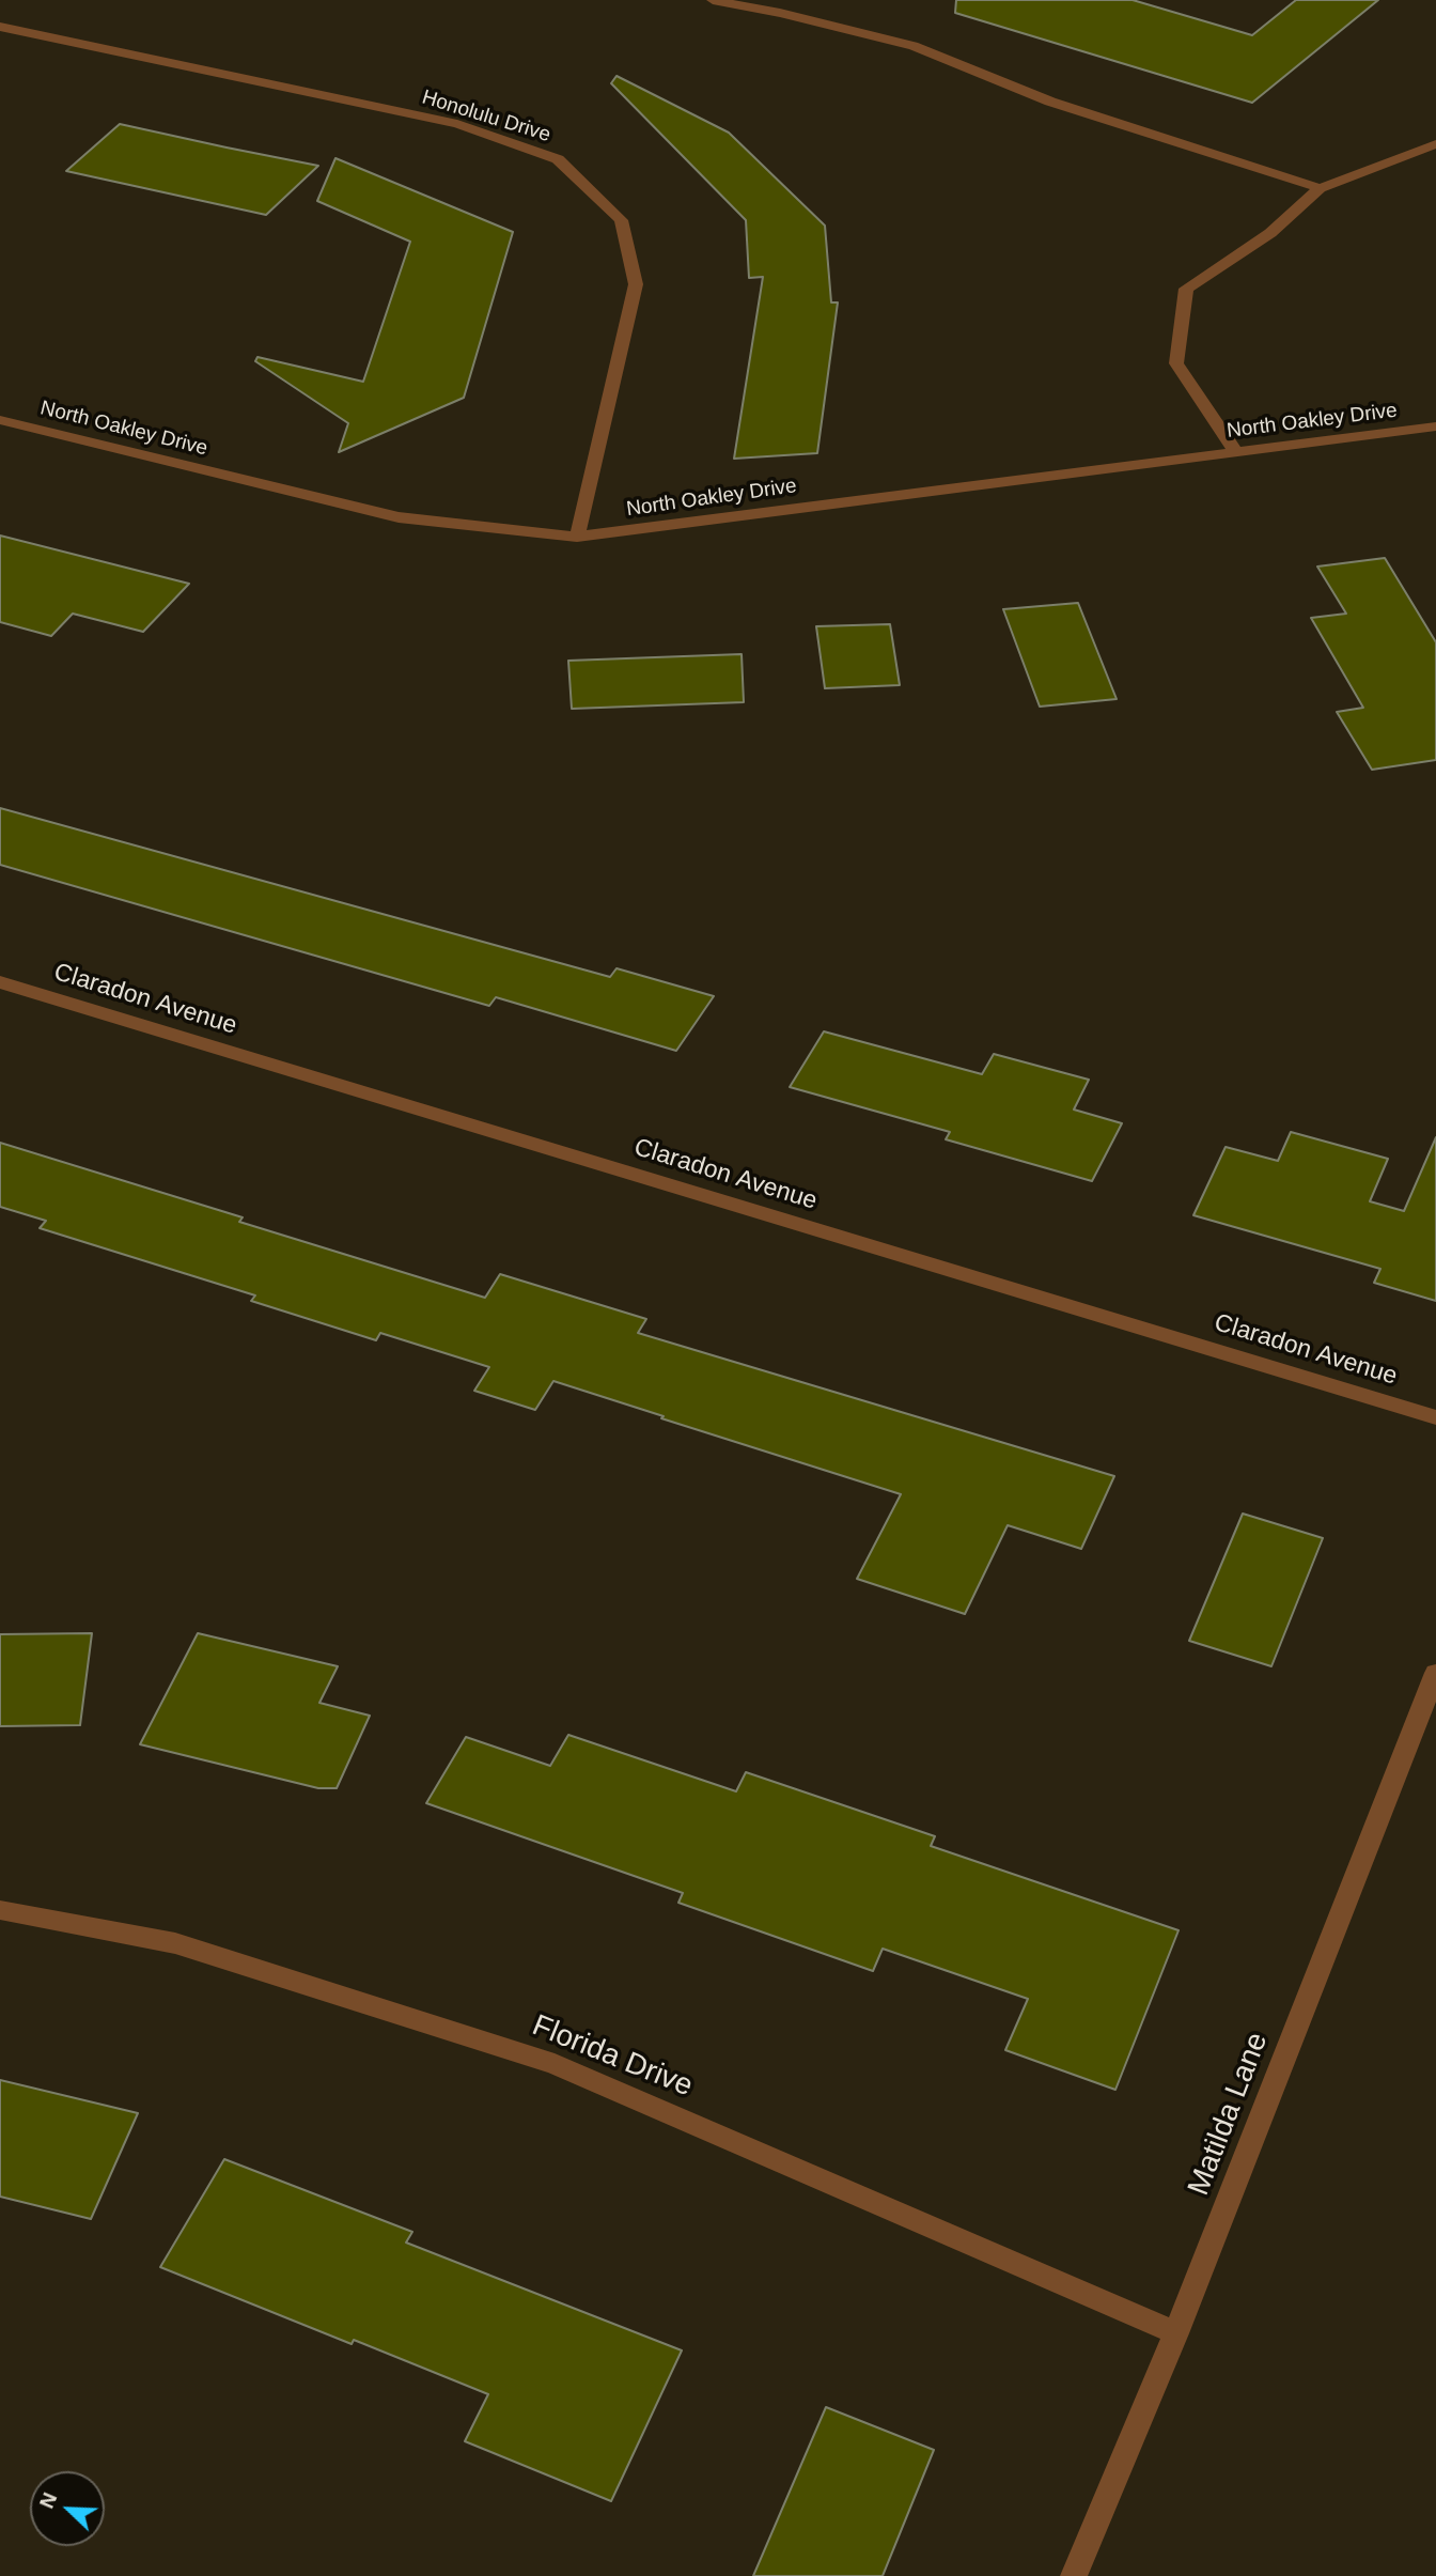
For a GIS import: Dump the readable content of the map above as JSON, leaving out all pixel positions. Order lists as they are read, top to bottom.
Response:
{
  "streets": {
    "street": [
      "Honolulu Drive",
      "North Oakley Drive",
      "Claradon Avenue",
      "Florida Drive",
      "Matilda Lane"
    ]
  },
  "crossings": [
    ["Honolulu Drive", "North Oakley Drive"],
    ["Florida Drive", "Matilda Lane"]
  ],
  "north": "top left"
}
